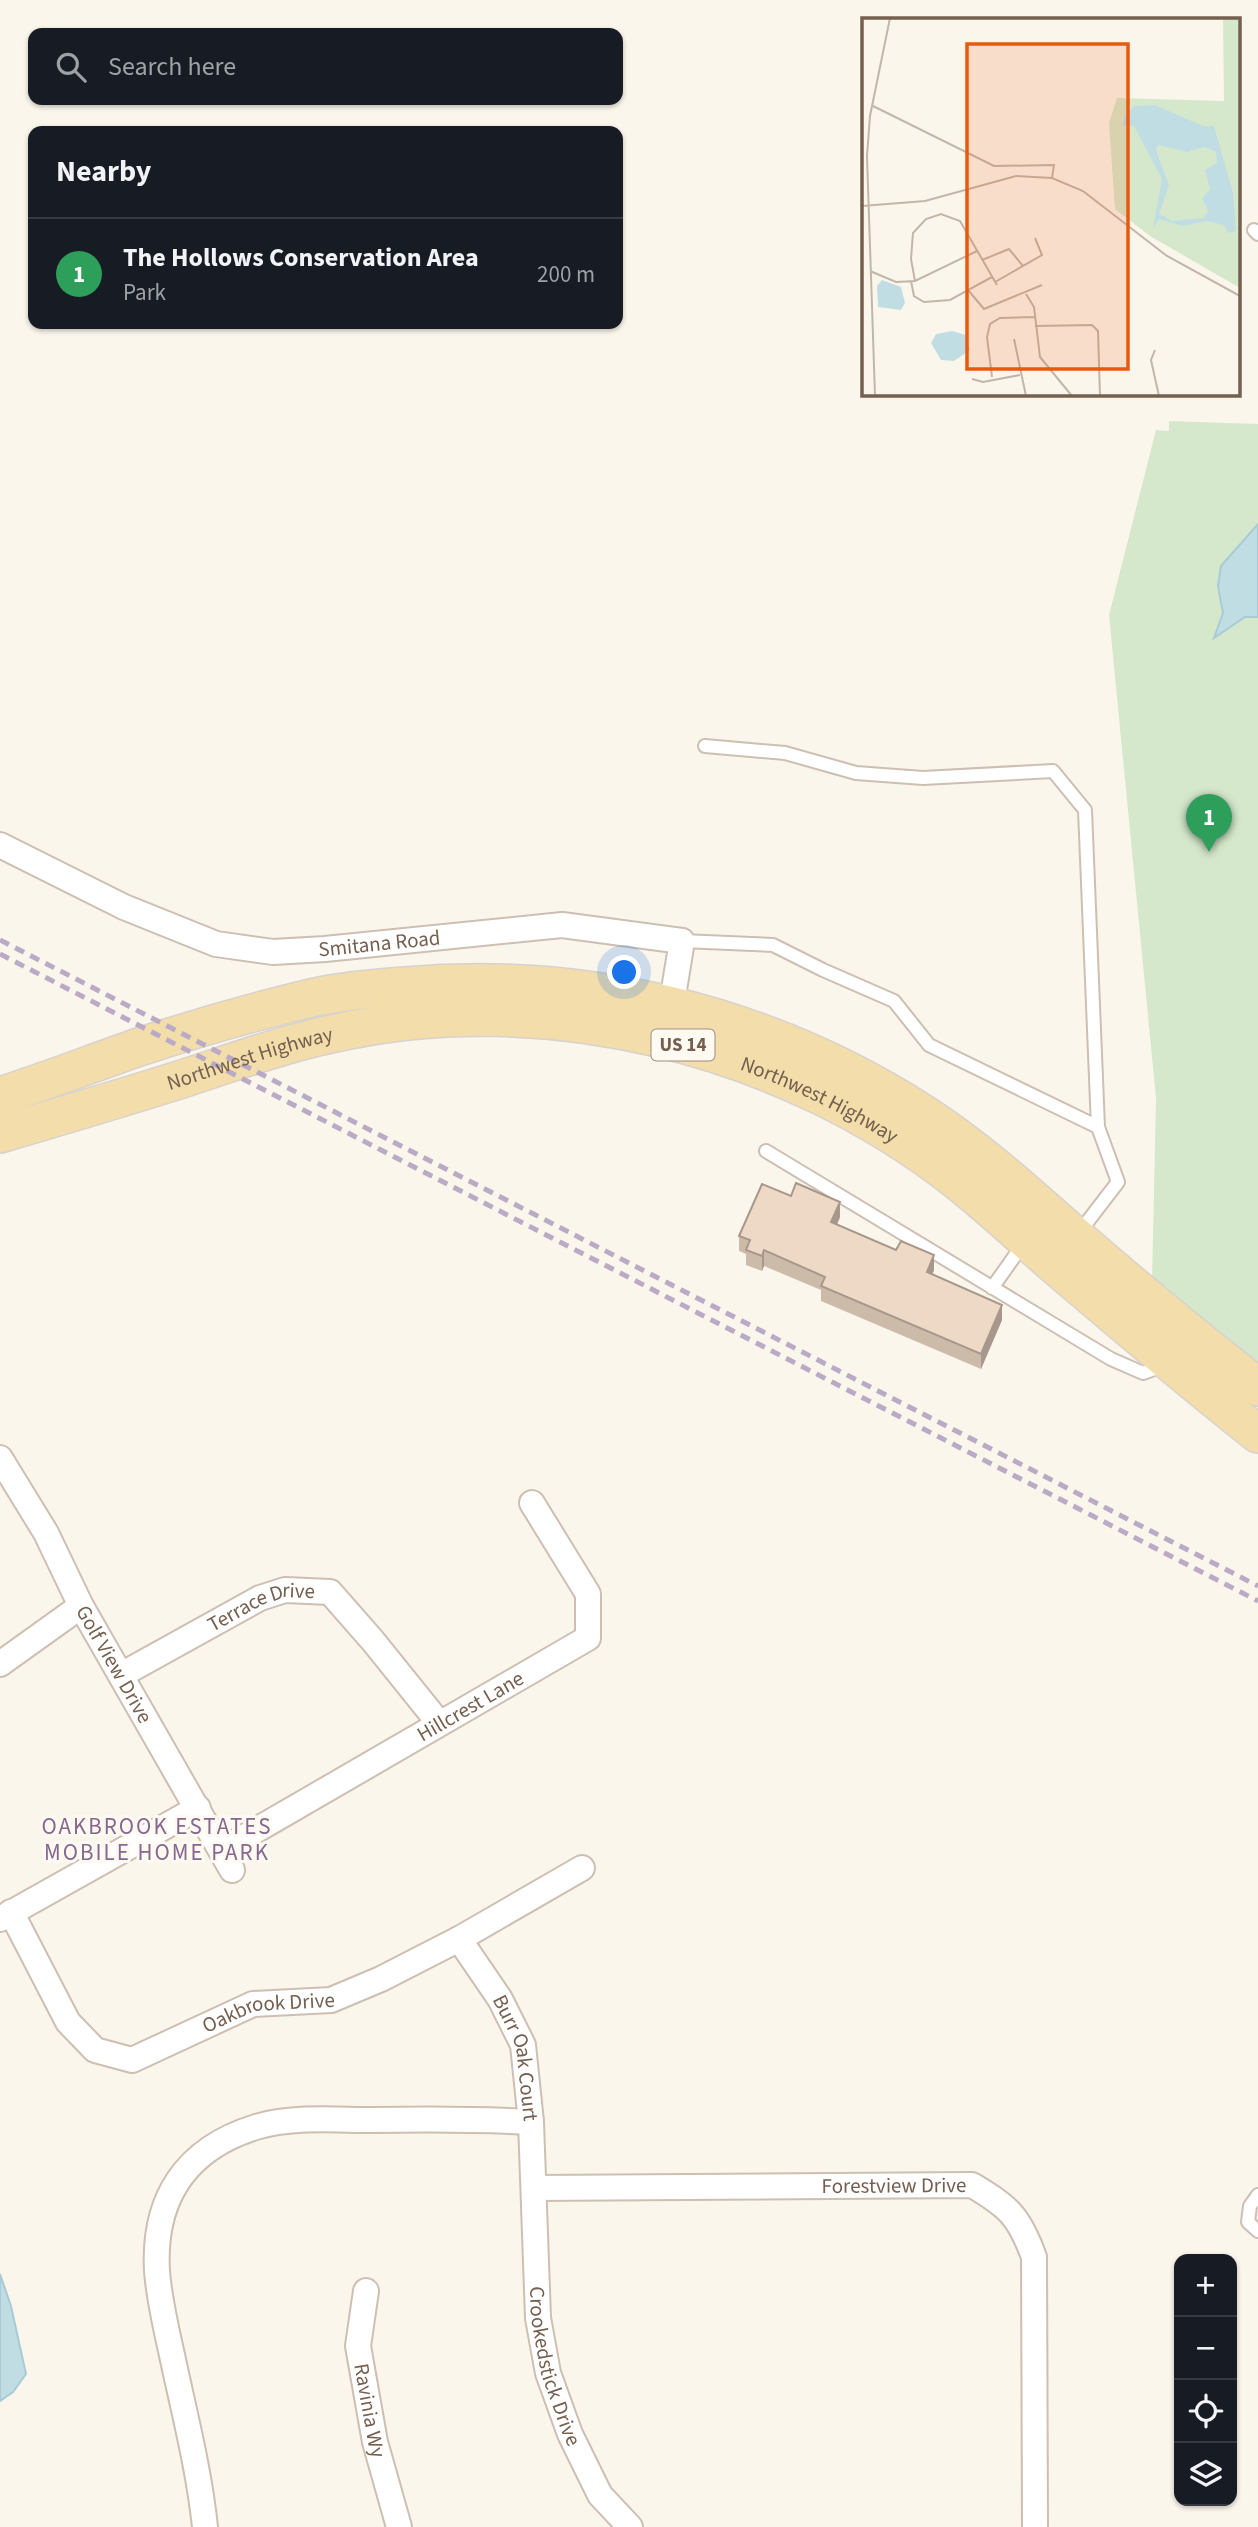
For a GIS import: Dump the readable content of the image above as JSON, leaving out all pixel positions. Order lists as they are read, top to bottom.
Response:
{
  "streets": {
    "main road": ["US 14", "Northwest Highway"],
    "street": [
      "Smitana Road",
      "Terrace Drive",
      "Golf View Drive",
      "Hillcrest Lane",
      "Oakbrook Drive",
      "Burr Oak Court",
      "Forestview Drive",
      "Crookedstick Drive",
      "Ravinia Wy"
    ]
  },
  "crossings": [
    ["Terrace Drive", "Golf View Drive"],
    ["Terrace Drive", "Hillcrest Lane"],
    ["Golf View Drive", "Hillcrest Lane"],
    ["Oakbrook Drive", "Burr Oak Court"],
    ["Burr Oak Court", "Forestview Drive"],
    ["Burr Oak Court", "Crookedstick Drive"],
    ["Forestview Drive", "Crookedstick Drive"]
  ],
  "districts": ["OAKBROOK ESTATES MOBILE HOME PARK"],
  "page": {
    "search": "Search here",
    "heading": "Nearby",
    "list": [
      {
        "mark": "1",
        "name": "The Hollows Conservation Area",
        "note": "Park",
        "value": "200 m"
      }
    ],
    "pins": "1",
    "map_buttons": ["+", "−"]
  }
}
